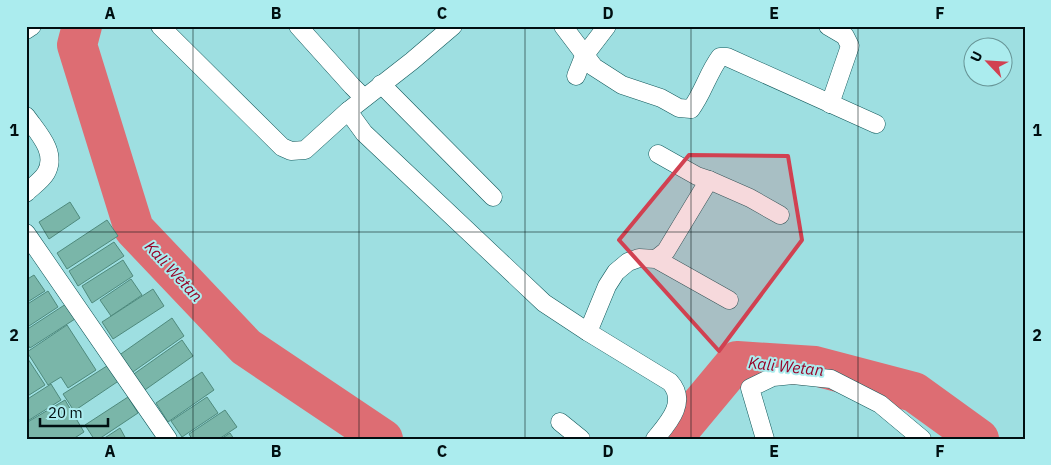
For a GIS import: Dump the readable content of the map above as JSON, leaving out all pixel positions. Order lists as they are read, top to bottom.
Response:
{
  "water": ["Kali Wetan"],
  "scale_bar": "20 m",
  "north": "top left",
  "grid": {
    "columns": [
      "A",
      "B",
      "C",
      "D",
      "E",
      "F"
    ],
    "rows": ["1", "2"]
  }
}
